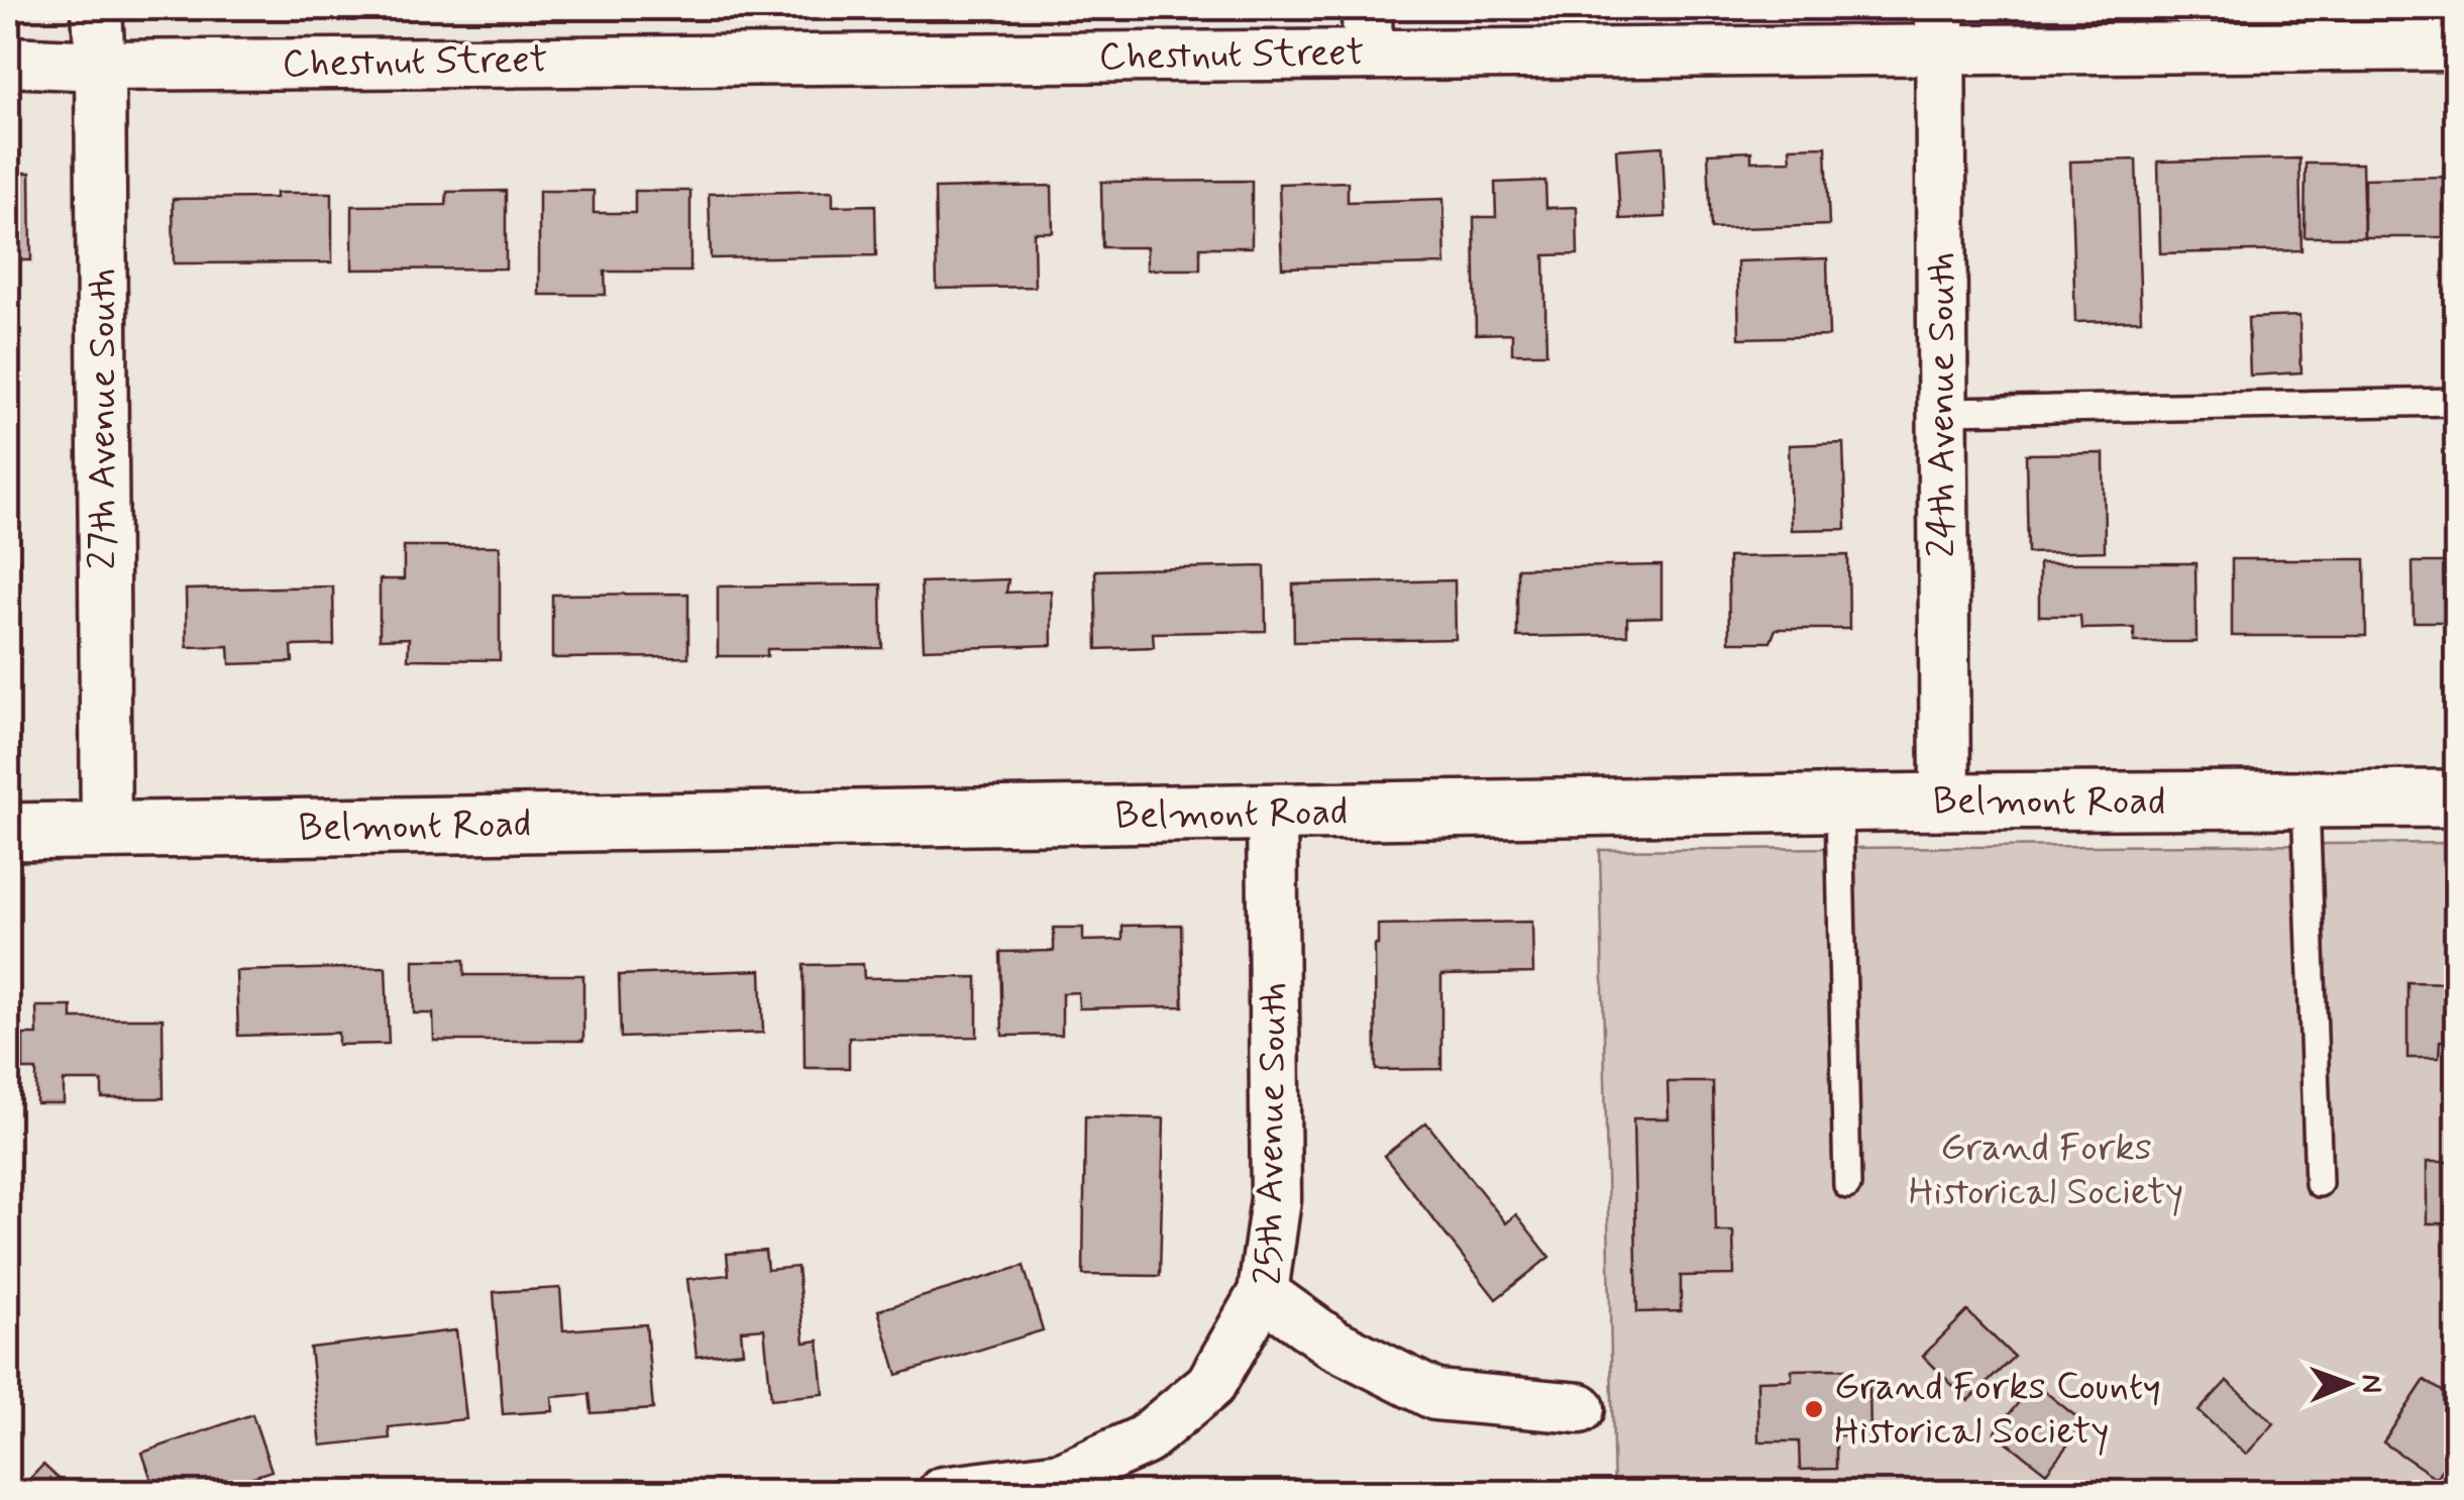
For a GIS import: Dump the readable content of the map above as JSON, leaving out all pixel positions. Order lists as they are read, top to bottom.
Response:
{
  "streets": {
    "street": [
      "Chestnut Street",
      "24th Avenue South",
      "27th Avenue South",
      "Belmont Road",
      "25th Avenue South"
    ]
  },
  "crossings": [
    ["Chestnut Street", "24th Avenue South"],
    ["Chestnut Street", "27th Avenue South"],
    ["24th Avenue South", "Belmont Road"],
    ["27th Avenue South", "Belmont Road"],
    ["Belmont Road", "25th Avenue South"]
  ],
  "parks": ["Grand Forks Historical Society"],
  "places": ["Grand Forks County Historical Society"],
  "north": "right"
}
